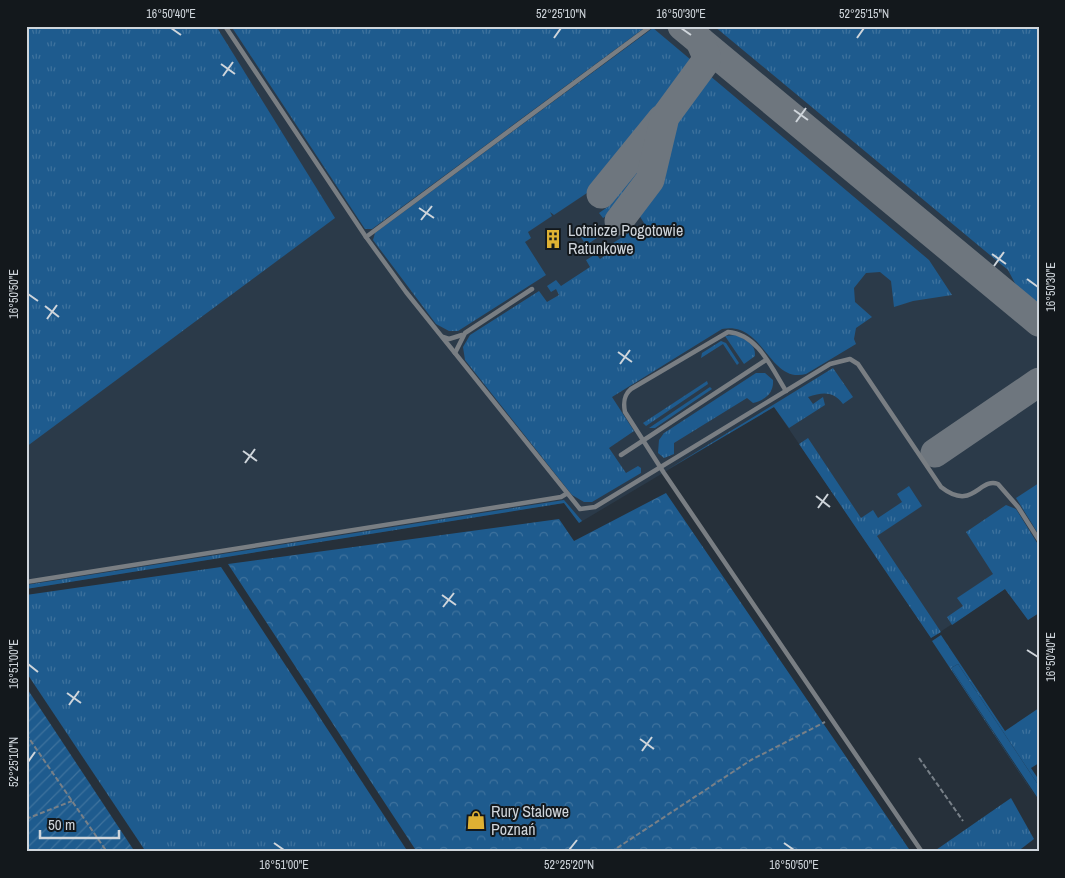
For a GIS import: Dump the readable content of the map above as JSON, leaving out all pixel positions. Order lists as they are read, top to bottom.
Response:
{
  "places": {
    "building": ["Lotnicze Pogotowie Ratunkowe"],
    "shop": ["Rury Stalowe Poznań"]
  },
  "scale_bar": "50 m",
  "coordinates": [
    "16°50'40\"E",
    "52°25'10\"N",
    "16°50'30\"E",
    "52°25'15\"N",
    "16°50'50\"E",
    "16°51'00\"E",
    "52°25'20\"N"
  ]
}
